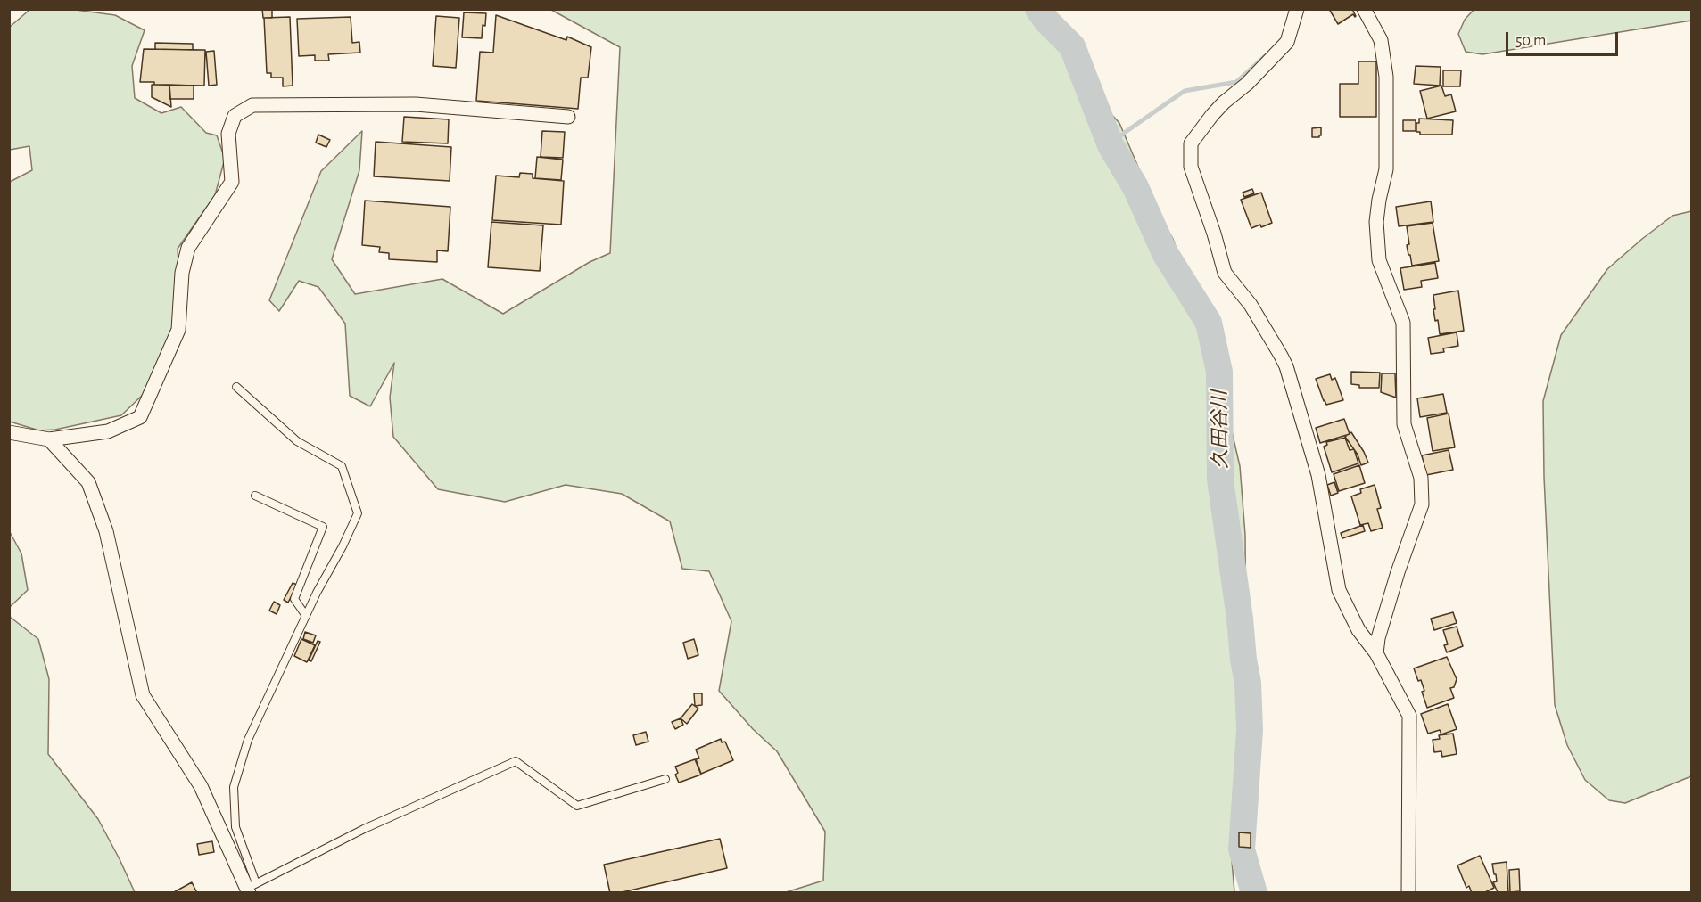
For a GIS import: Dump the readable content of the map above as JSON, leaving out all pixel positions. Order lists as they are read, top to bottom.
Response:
{
  "water": ["久田谷川"],
  "scale_bar": "50 m"
}
